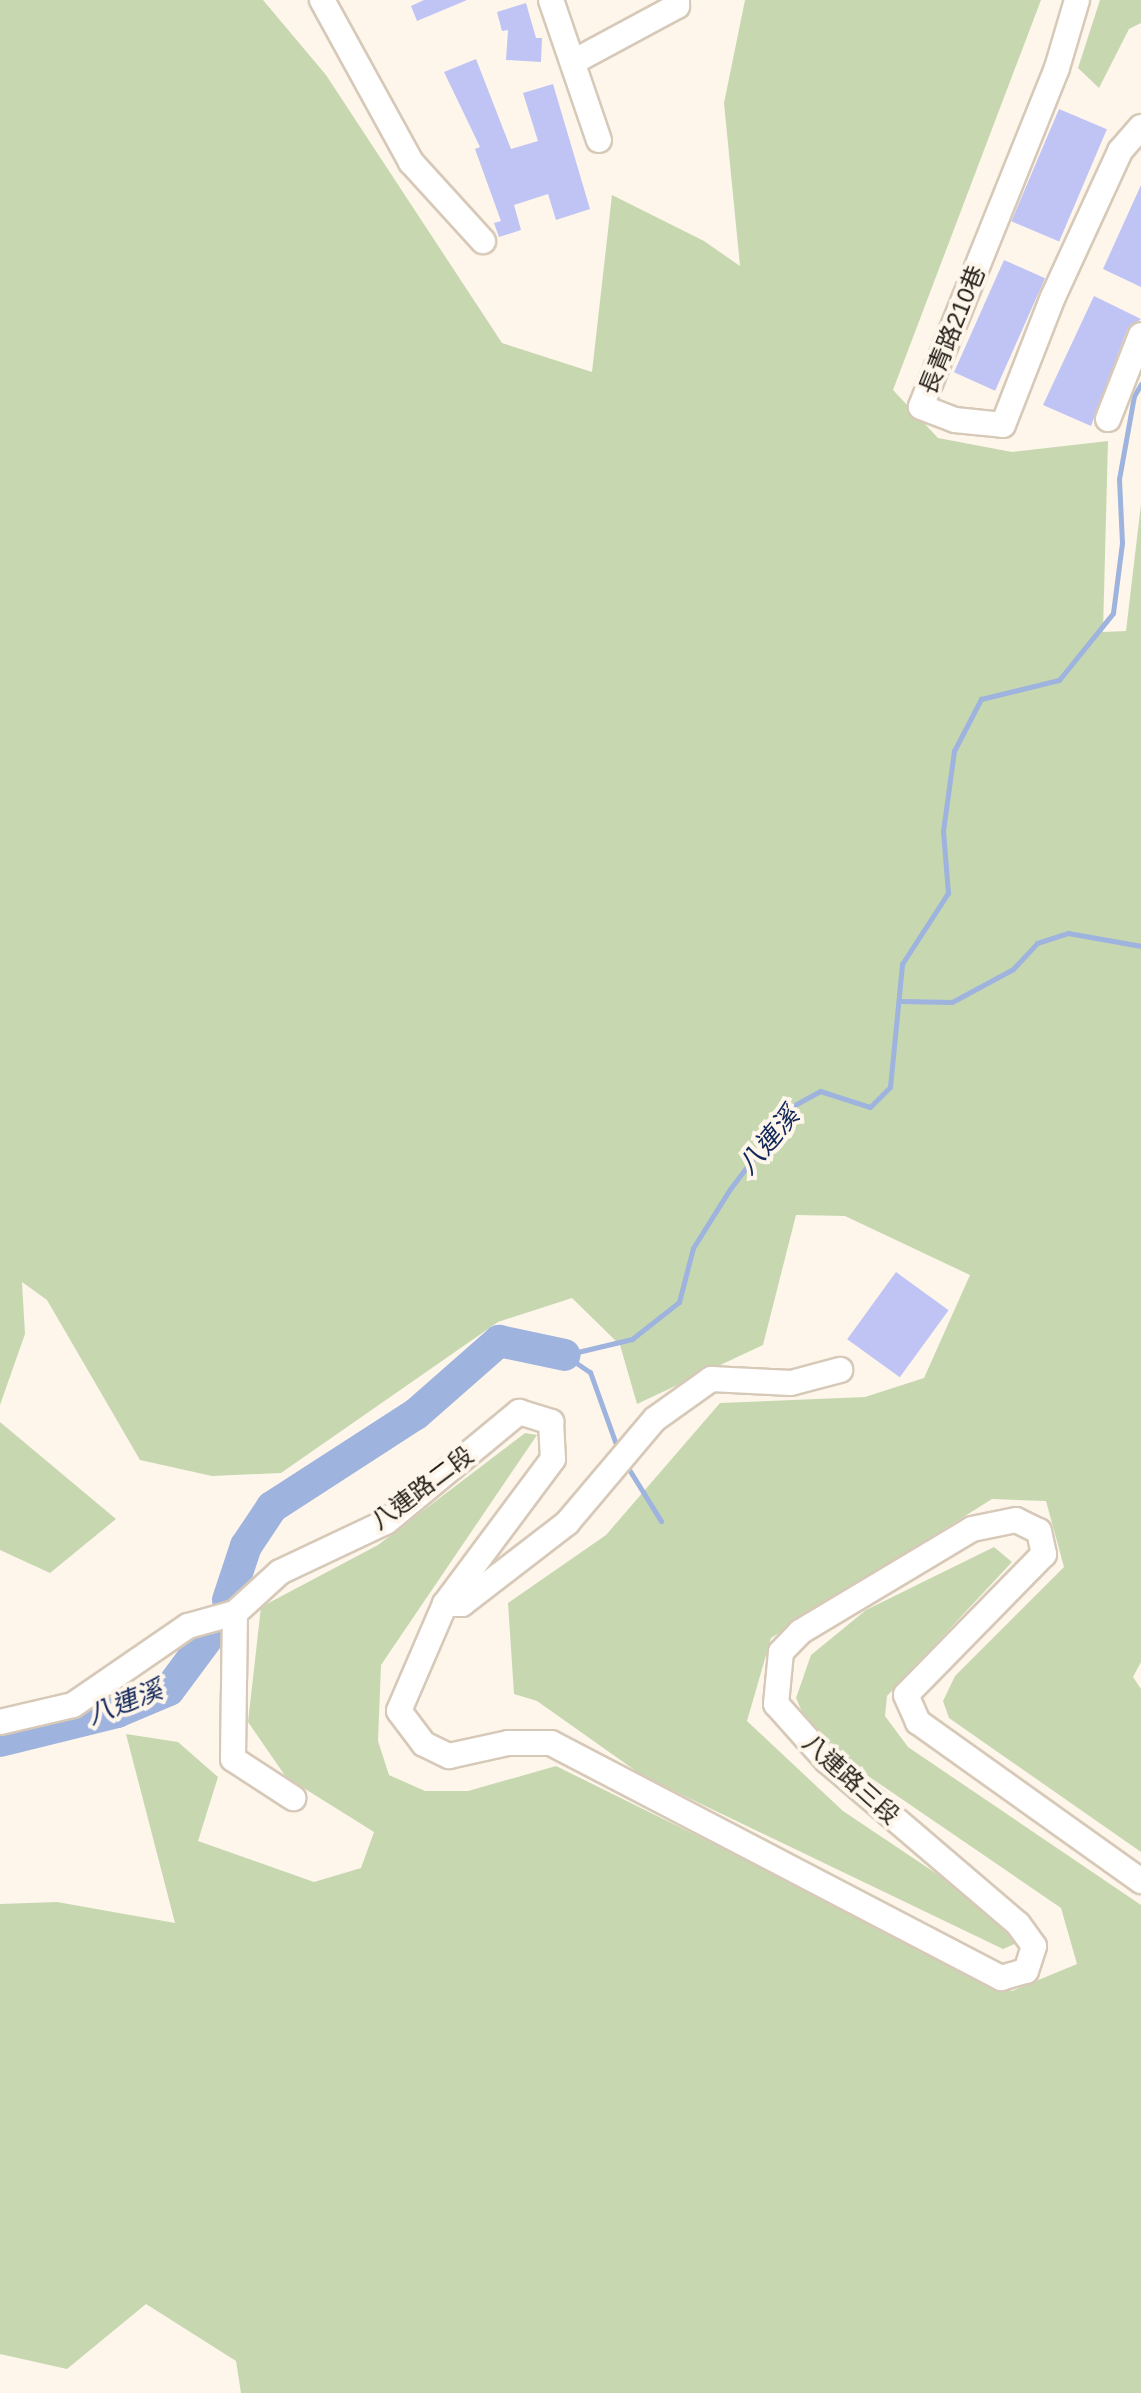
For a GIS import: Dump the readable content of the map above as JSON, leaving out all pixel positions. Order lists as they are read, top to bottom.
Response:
{
  "streets": {
    "street": ["長青路210巷", "八連路二段", "八連路三段"]
  },
  "crossings": [
    ["八連路二段", "八連路三段"]
  ],
  "water": ["八連溪"]
}
